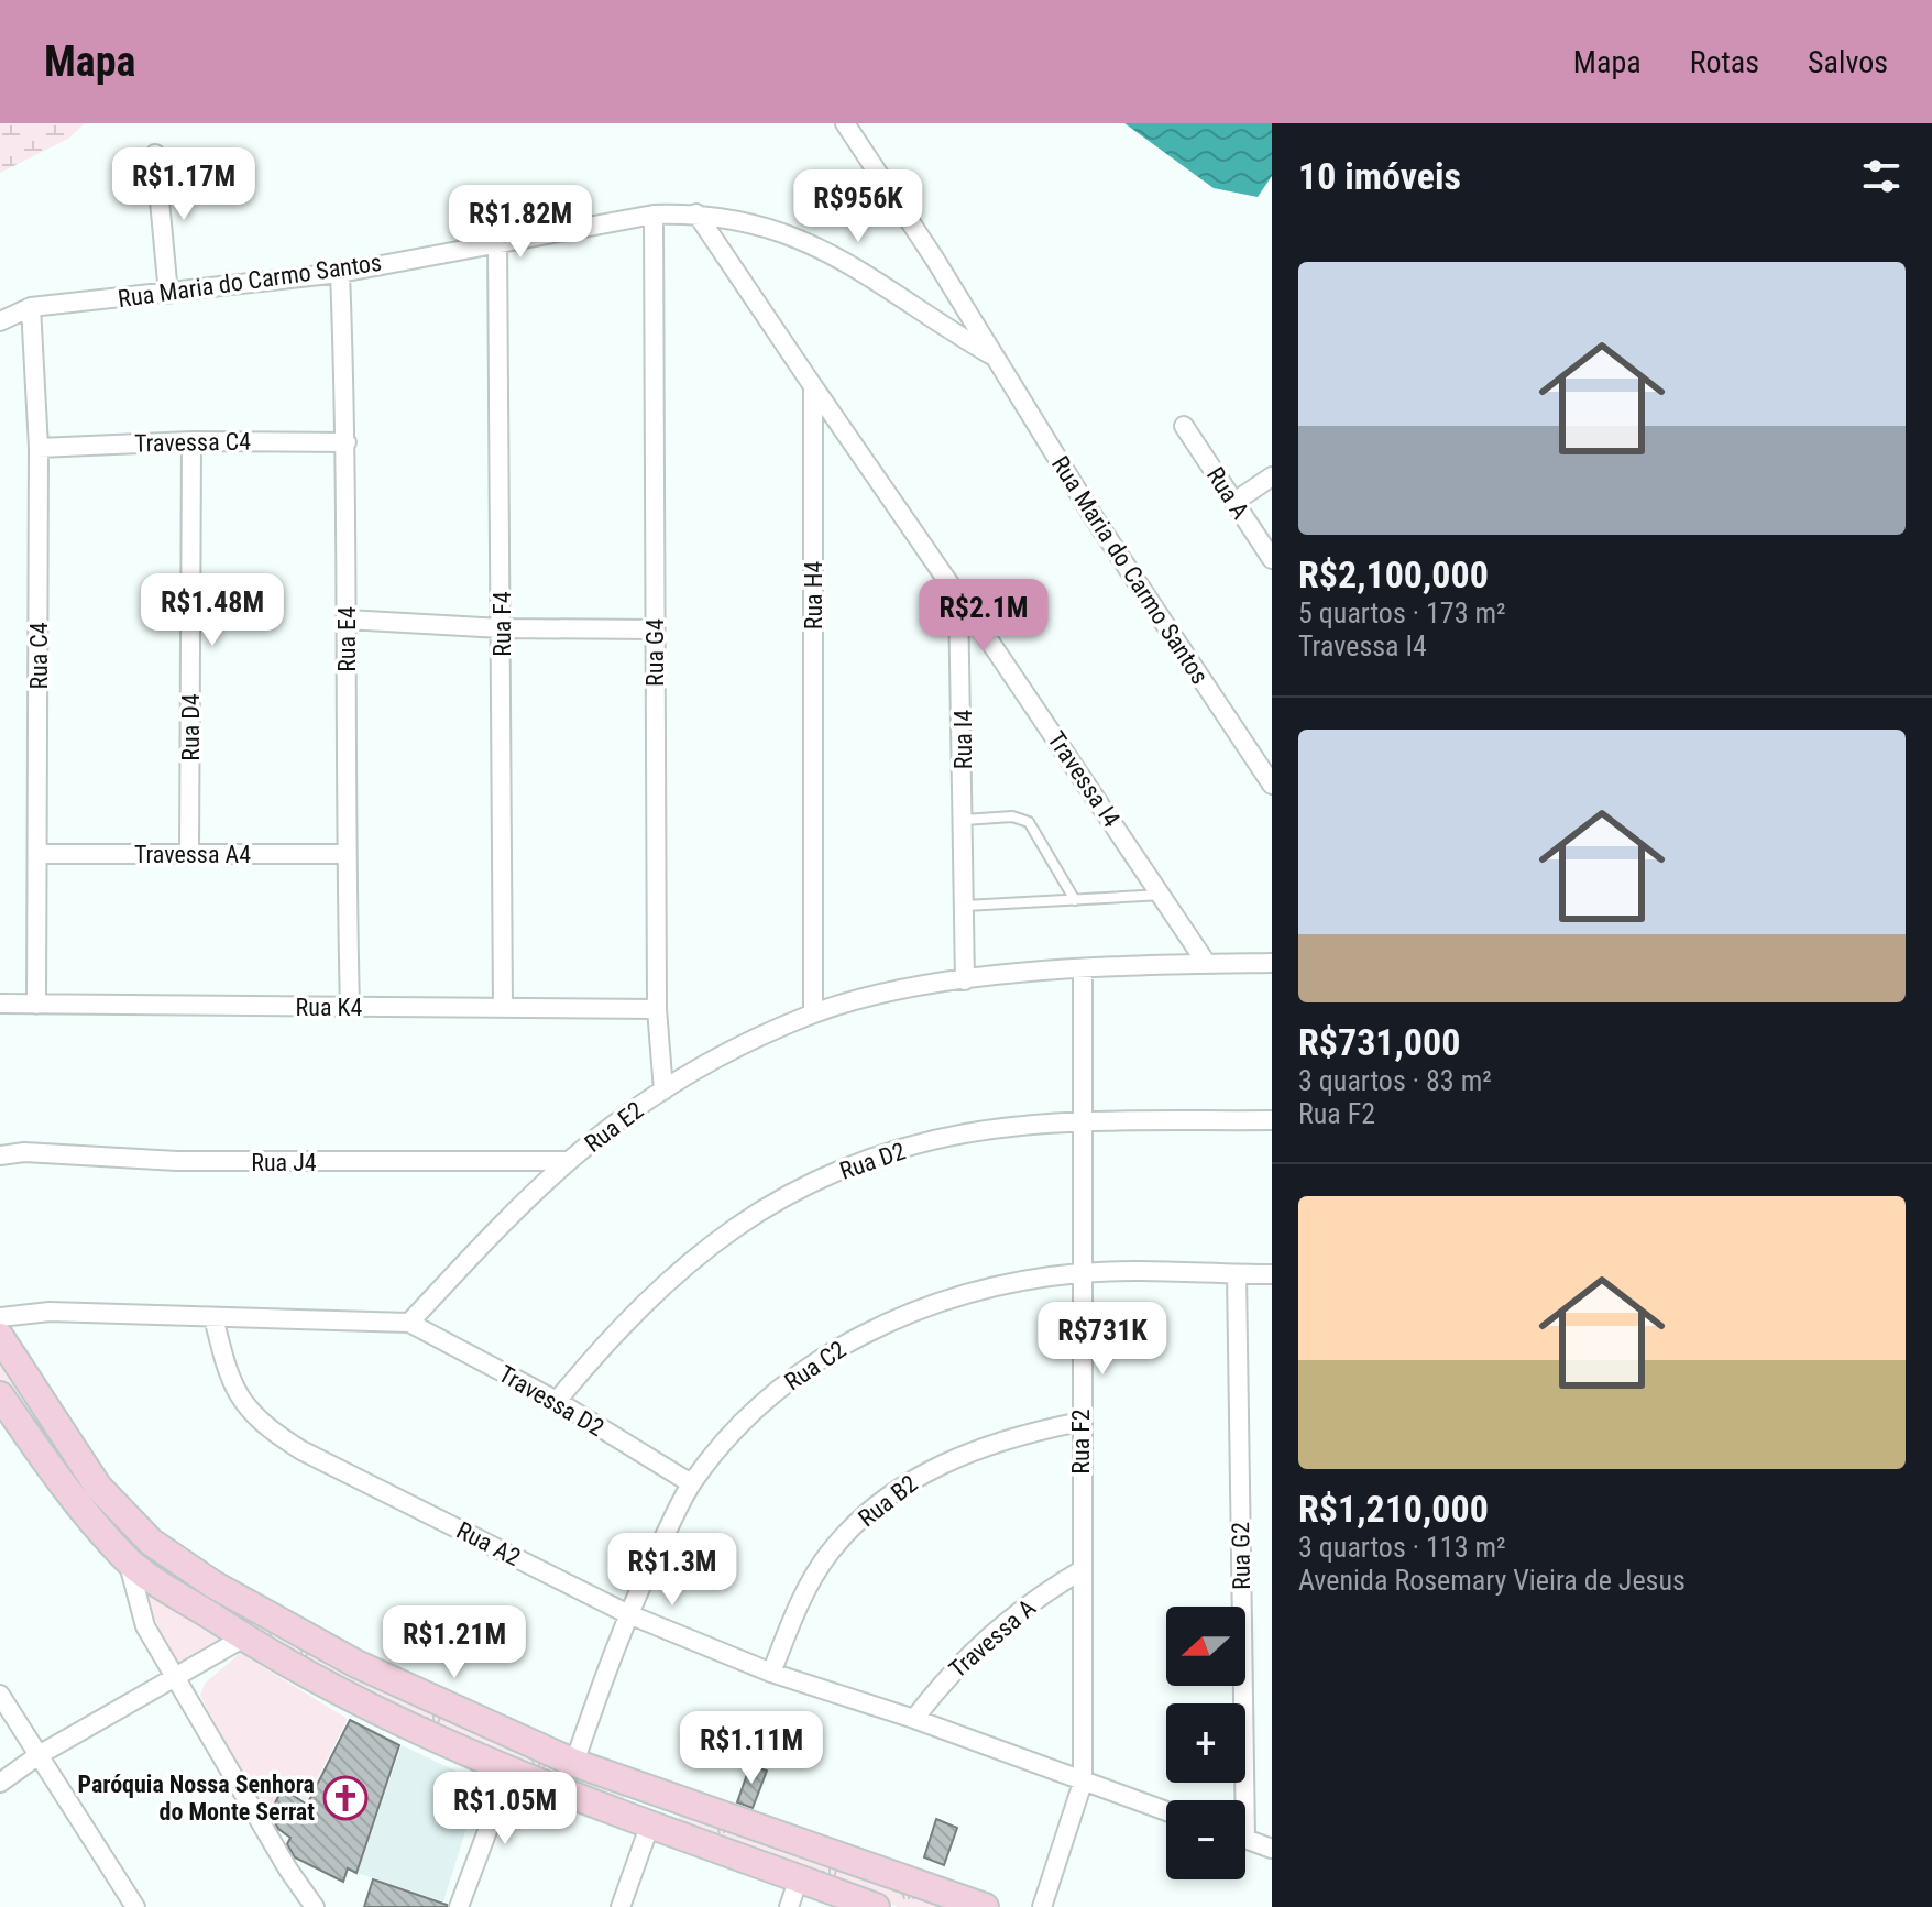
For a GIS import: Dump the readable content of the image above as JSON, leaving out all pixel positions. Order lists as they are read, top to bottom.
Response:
{
  "streets": {
    "street": [
      "Rua Maria do Carmo Santos",
      "Travessa C4",
      "Rua A",
      "Rua H4",
      "Rua F4",
      "Rua E4",
      "Rua G4",
      "Rua C4",
      "Rua D4",
      "Rua I4",
      "Travessa I4",
      "Travessa A4",
      "Rua K4",
      "Rua E2",
      "Rua D2",
      "Rua J4",
      "Rua C2",
      "Travessa D2",
      "Rua F2",
      "Rua B2",
      "Rua A2",
      "Rua G2",
      "Travessa A"
    ]
  },
  "crossings": [
    ["Rua Maria do Carmo Santos", "Rua F4"],
    ["Rua Maria do Carmo Santos", "Rua E4"],
    ["Rua Maria do Carmo Santos", "Rua G4"],
    ["Rua Maria do Carmo Santos", "Rua C4"],
    ["Travessa C4", "Rua E4"],
    ["Travessa C4", "Rua C4"],
    ["Travessa C4", "Rua D4"],
    ["Rua H4", "Rua E2"],
    ["Rua F4", "Rua K4"],
    ["Rua E4", "Travessa A4"],
    ["Rua E4", "Rua K4"],
    ["Rua G4", "Rua K4"],
    ["Rua G4", "Rua E2"],
    ["Rua C4", "Travessa A4"],
    ["Rua C4", "Rua K4"],
    ["Rua D4", "Travessa A4"],
    ["Rua I4", "Travessa I4"],
    ["Rua I4", "Rua E2"],
    ["Travessa I4", "Rua E2"],
    ["Rua E2", "Rua J4"],
    ["Rua E2", "Travessa D2"],
    ["Rua E2", "Rua F2"],
    ["Rua D2", "Travessa D2"],
    ["Rua D2", "Rua F2"],
    ["Rua C2", "Travessa D2"],
    ["Rua C2", "Rua F2"],
    ["Rua C2", "Rua A2"],
    ["Rua C2", "Rua G2"],
    ["Rua F2", "Rua B2"],
    ["Rua F2", "Rua A2"],
    ["Rua F2", "Travessa A"],
    ["Rua B2", "Rua A2"],
    ["Rua A2", "Travessa A"]
  ],
  "places": {
    "church": ["Paróquia Nossa Senhora do Monte Serrat"]
  },
  "north": "left",
  "page": {
    "header": "Mapa",
    "nav": ["Mapa", "Rotas", "Salvos"],
    "heading": "10 imóveis",
    "price": [
      "R$1.17M",
      "R$956K",
      "R$1.82M",
      "R$1.48M",
      "R$2.1M",
      "R$731K",
      "R$1.3M",
      "R$1.21M",
      "R$1.11M",
      "R$1.05M"
    ],
    "list": [
      {
        "name": "R$2,100,000",
        "note": "5 quartos · 173 m² · Travessa I4"
      },
      {
        "name": "R$731,000",
        "note": "3 quartos · 83 m² · Rua F2"
      },
      {
        "name": "R$1,210,000",
        "note": "3 quartos · 113 m² · Avenida Rosemary Vieira de Jesus"
      }
    ],
    "map_buttons": ["+", "−"]
  }
}
